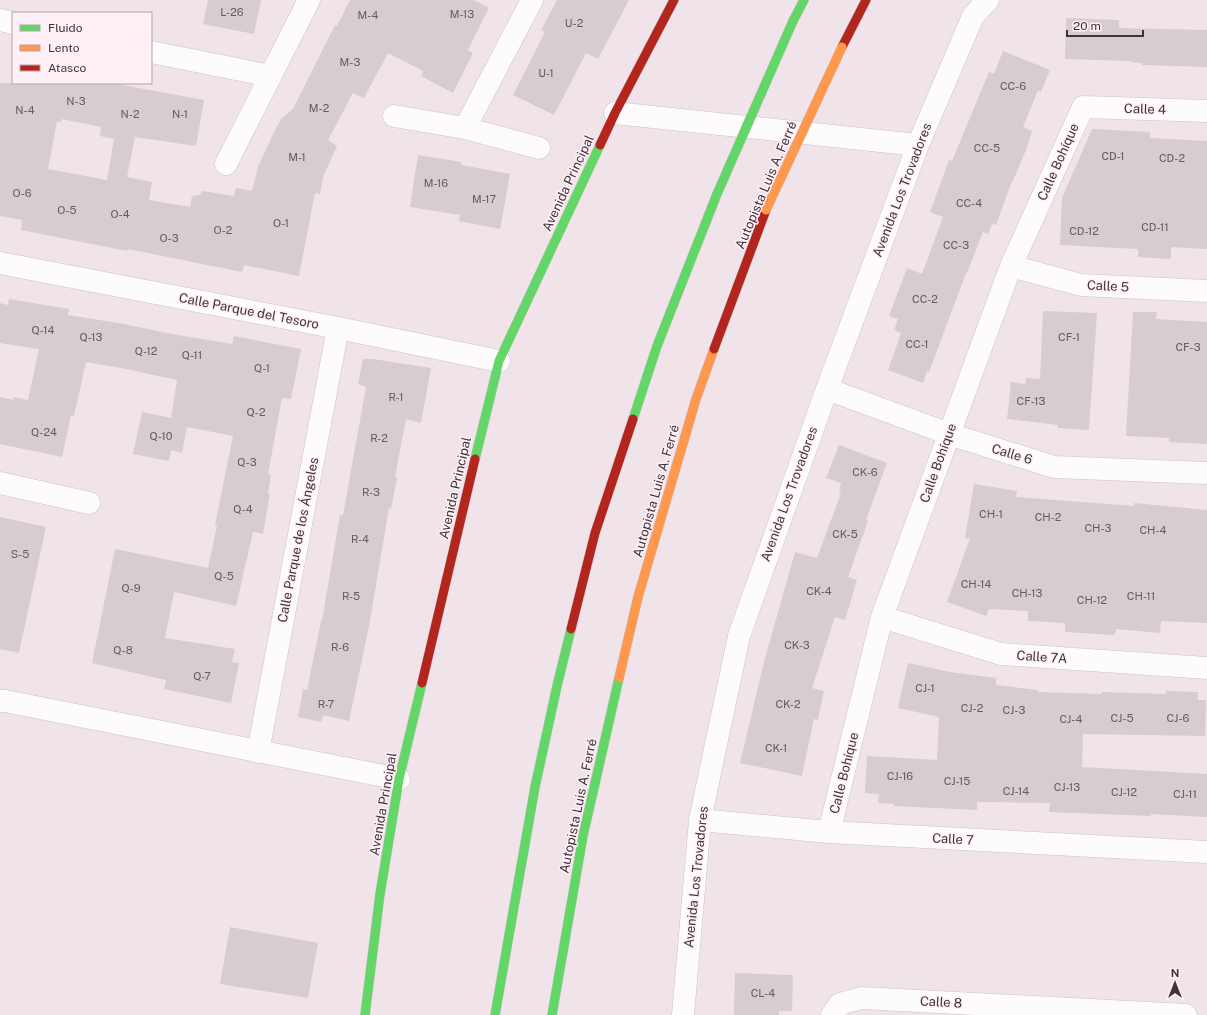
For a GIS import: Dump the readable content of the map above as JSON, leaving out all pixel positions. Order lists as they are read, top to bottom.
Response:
{
  "streets": {
    "main road": ["Avenida Principal", "Autopista Luis A. Ferré"],
    "street": [
      "Calle 4",
      "Calle Bohíque",
      "Avenida Los Trovadores",
      "Calle 5",
      "Calle Parque del Tesoro",
      "Calle 6",
      "Calle Parque de los Ángeles",
      "Calle 7A",
      "Calle 7",
      "Calle 8"
    ]
  },
  "crossings": [
    ["Calle 4", "Calle Bohíque"],
    ["Calle Bohíque", "Calle 5"],
    ["Calle Bohíque", "Calle 6"],
    ["Calle Bohíque", "Calle 7A"],
    ["Calle Bohíque", "Calle 7"],
    ["Avenida Principal", "Calle Parque del Tesoro"],
    ["Avenida Los Trovadores", "Calle 6"],
    ["Avenida Los Trovadores", "Calle 7"],
    ["Calle Parque del Tesoro", "Calle Parque de los Ángeles"]
  ],
  "house_numbers": [
    "L-26",
    "M-13",
    "M-4",
    "U-2",
    "M-3",
    "U-1",
    "CC-6",
    "N-3",
    "M-2",
    "N-4",
    "N-2",
    "N-1",
    "CC-5",
    "CD-1",
    "M-1",
    "CD-2",
    "M-16",
    "O-6",
    "M-17",
    "CC-4",
    "O-5",
    "O-4",
    "O-1",
    "CD-11",
    "O-2",
    "CD-12",
    "O-3",
    "CC-3",
    "CC-2",
    "Q-14",
    "Q-13",
    "CF-1",
    "CC-1",
    "CF-3",
    "Q-12",
    "Q-11",
    "Q-1",
    "R-1",
    "CF-13",
    "Q-2",
    "Q-24",
    "Q-10",
    "R-2",
    "Q-3",
    "CK-6",
    "R-3",
    "Q-4",
    "CH-1",
    "CH-2",
    "CH-3",
    "CH-4",
    "CK-5",
    "R-4",
    "S-5",
    "Q-5",
    "CH-14",
    "Q-9",
    "CK-4",
    "CH-13",
    "R-5",
    "CH-11",
    "CH-12",
    "CK-3",
    "R-6",
    "Q-8",
    "Q-7",
    "CJ-1",
    "R-7",
    "CK-2",
    "CJ-2",
    "CJ-3",
    "CJ-5",
    "CJ-6",
    "CJ-4",
    "CK-1",
    "CJ-16",
    "CJ-15",
    "CJ-13",
    "CJ-14",
    "CJ-12",
    "CJ-11",
    "CL-4"
  ],
  "legend": ["Fluido", "Lento", "Atasco"],
  "scale_bar": "20 m",
  "north": "top"
}
